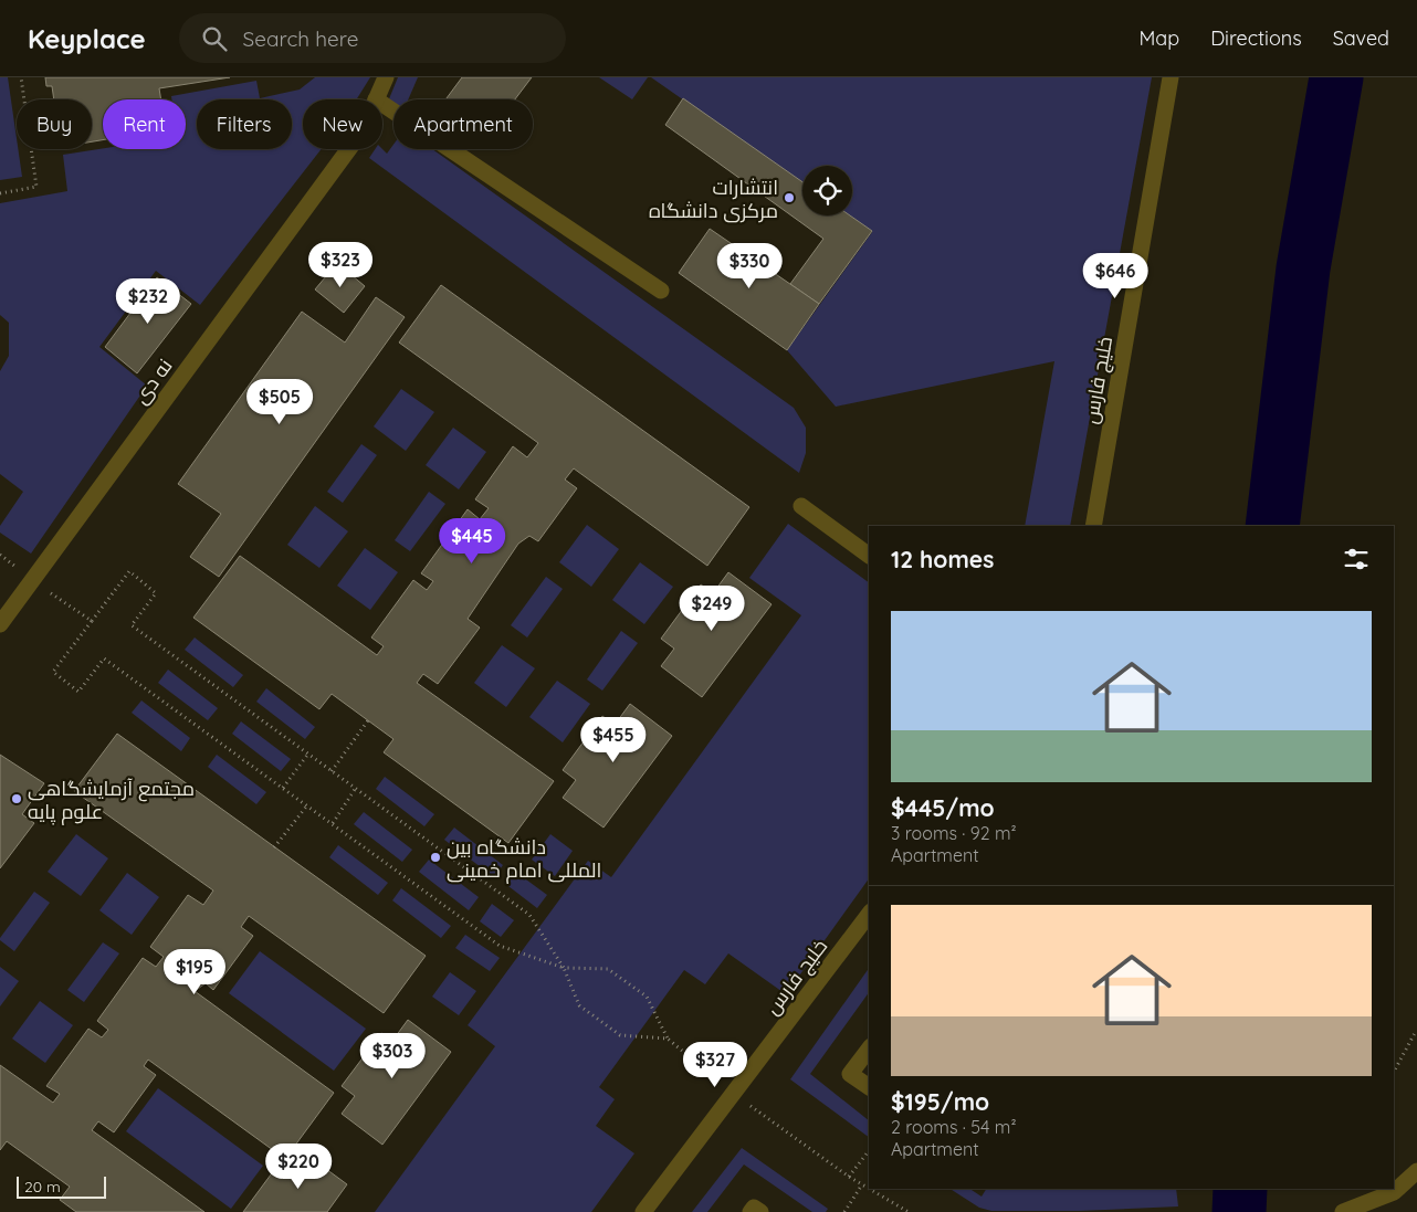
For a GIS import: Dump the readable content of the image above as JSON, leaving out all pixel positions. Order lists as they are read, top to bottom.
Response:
{
  "streets": {
    "street": ["خلیج فارس", "نه دی"]
  },
  "places": ["انتشارات مرکزی دانشگاه", "مجتمع آزمایشگاهی علوم پایه", "دانشگاه بین المللی امام خمینی"],
  "scale_bar": "20 m",
  "page": {
    "header": "Keyplace",
    "search": "Search here",
    "nav": ["Map", "Directions", "Saved"],
    "chip": [
      "Buy",
      "Rent",
      "Filters",
      "New",
      "Apartment"
    ],
    "price": [
      "$323",
      "$330",
      "$646",
      "$232",
      "$505",
      "$445",
      "$249",
      "$455",
      "$195",
      "$303",
      "$327",
      "$220"
    ],
    "heading": "12 homes",
    "list": [
      {
        "name": "$445/mo",
        "note": "3 rooms · 92 m² · Apartment"
      },
      {
        "name": "$195/mo",
        "note": "2 rooms · 54 m² · Apartment"
      }
    ],
    "scale": "20 m"
  }
}
